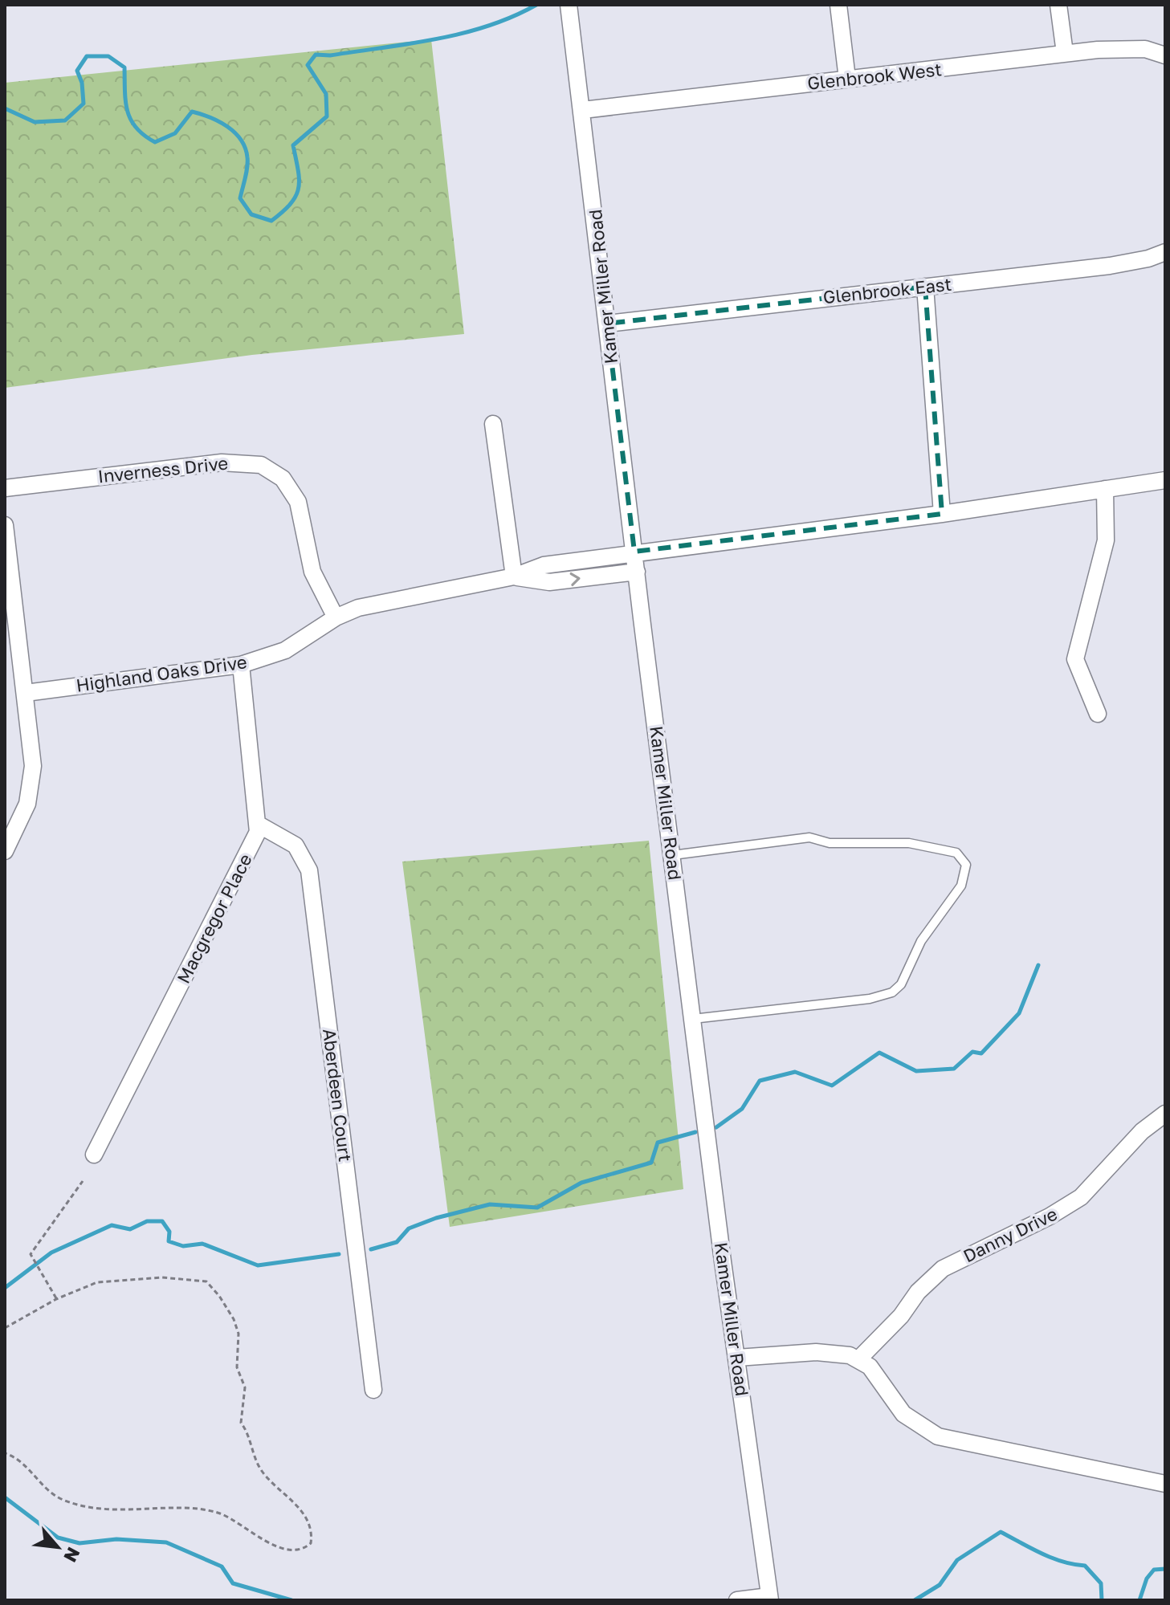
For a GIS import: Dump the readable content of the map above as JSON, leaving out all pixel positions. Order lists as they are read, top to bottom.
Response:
{
  "streets": {
    "street": [
      "Glenbrook West",
      "Kamer Miller Road",
      "Glenbrook East",
      "Inverness Drive",
      "Highland Oaks Drive",
      "Macgregor Place",
      "Aberdeen Court",
      "Danny Drive"
    ]
  },
  "crossings": [
    ["Glenbrook West", "Kamer Miller Road"],
    ["Kamer Miller Road", "Glenbrook East"],
    ["Kamer Miller Road", "Highland Oaks Drive"],
    ["Inverness Drive", "Highland Oaks Drive"],
    ["Highland Oaks Drive", "Macgregor Place"],
    ["Macgregor Place", "Aberdeen Court"]
  ],
  "north": "bottom right"
}
